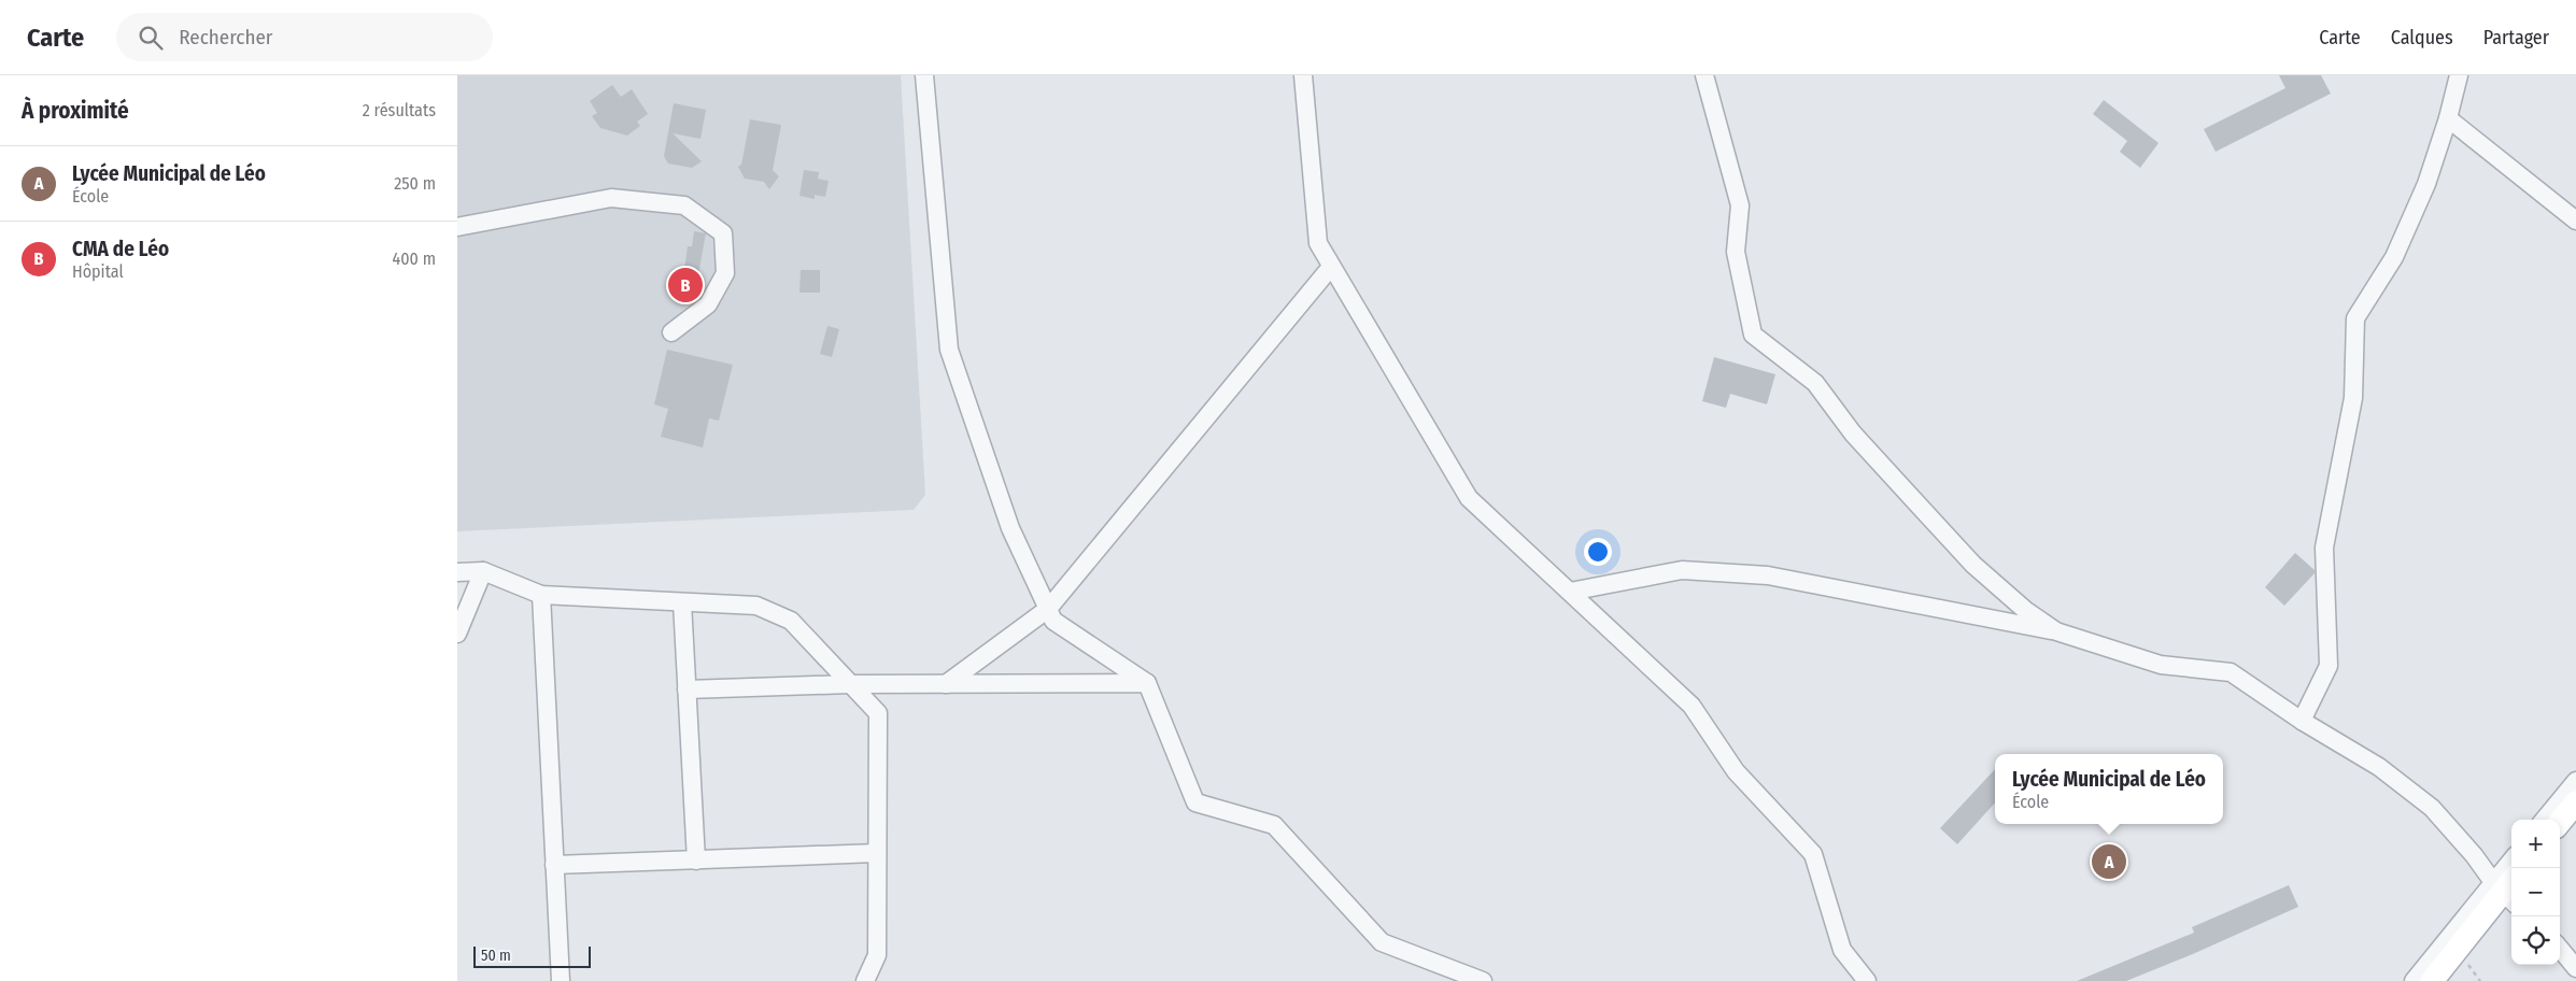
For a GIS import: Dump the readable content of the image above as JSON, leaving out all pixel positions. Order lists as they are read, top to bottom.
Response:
{
  "scale_bar": "50 m",
  "page": {
    "header": "Carte",
    "search": "Rechercher",
    "nav": ["Carte", "Calques", "Partager"],
    "heading": ["À proximité", "2 résultats"],
    "list": [
      {
        "mark": "A",
        "name": "Lycée Municipal de Léo",
        "note": "École",
        "value": "250 m"
      },
      {
        "mark": "B",
        "name": "CMA de Léo",
        "note": "Hôpital",
        "value": "400 m"
      }
    ],
    "pins": ["B", "A"],
    "popup": ["Lycée Municipal de Léo", "École"],
    "map_buttons": ["+", "−"],
    "scale": "50 m"
  }
}
